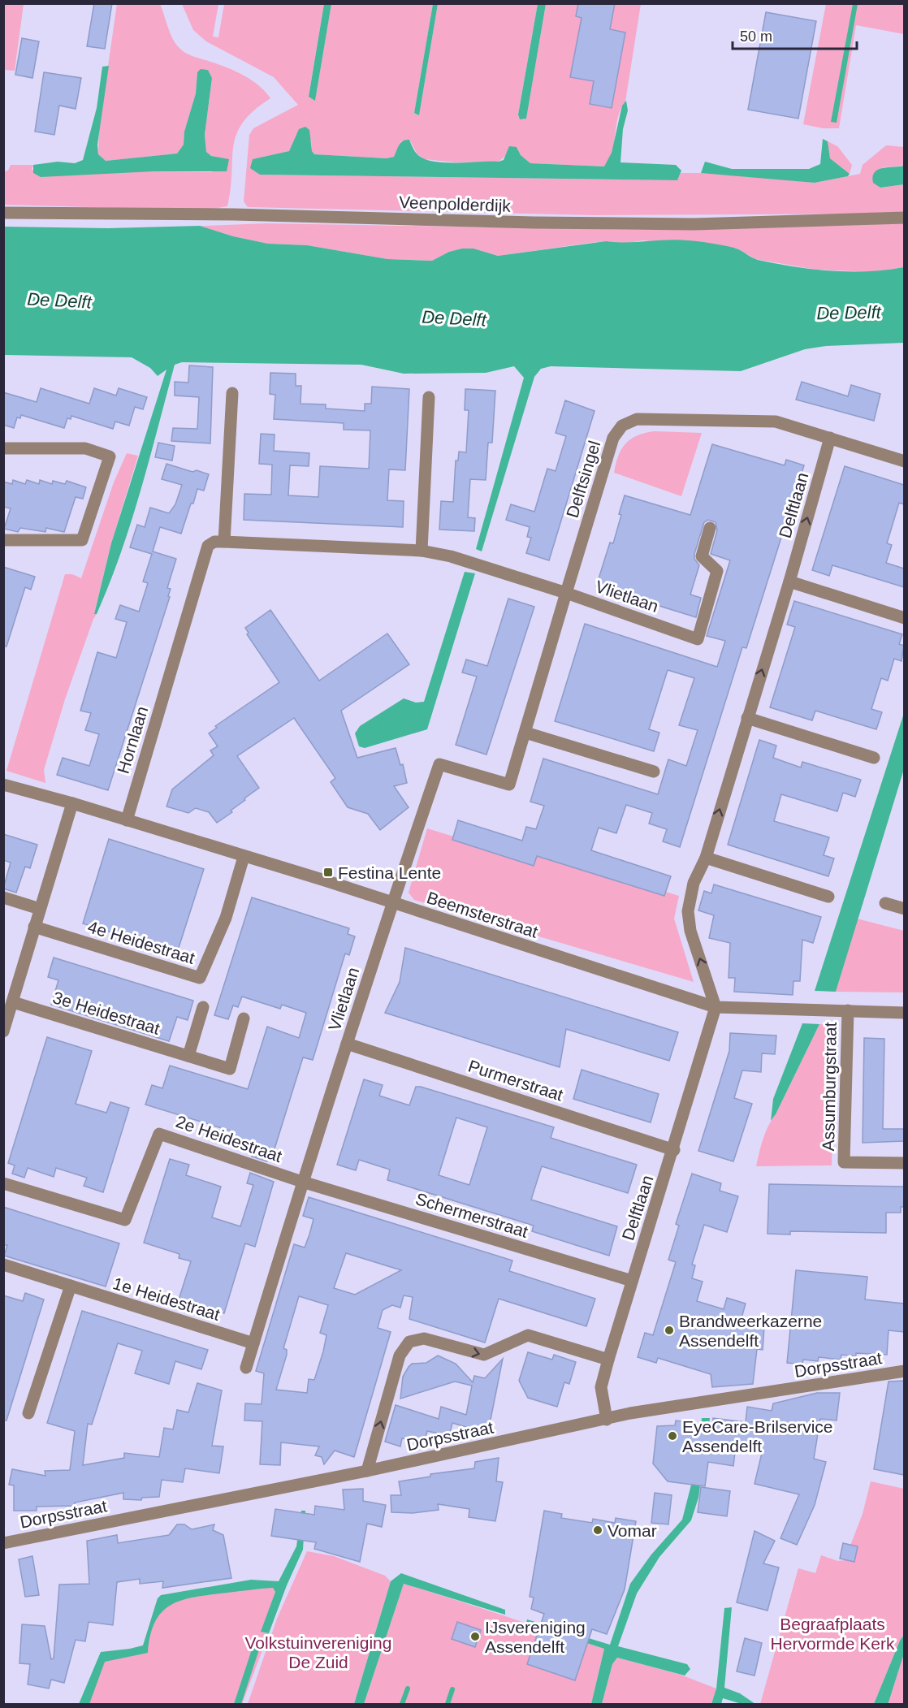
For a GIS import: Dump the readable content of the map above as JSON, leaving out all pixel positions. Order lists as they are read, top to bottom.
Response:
{
  "streets": {
    "street": [
      "Veenpolderdijk",
      "Delftsingel",
      "Delftlaan",
      "Vlietlaan",
      "Hornlaan",
      "Beemsterstraat",
      "4e Heidestraat",
      "3e Heidestraat",
      "Purmerstraat",
      "Assumburgstraat",
      "2e Heidestraat",
      "Schermerstraat",
      "1e Heidestraat",
      "Dorpsstraat"
    ]
  },
  "crossings": [
    ["Delftsingel", "Delftlaan"],
    ["Delftsingel", "Vlietlaan"],
    ["Delftlaan", "Beemsterstraat"],
    ["Delftlaan", "Purmerstraat"],
    ["Delftlaan", "Schermerstraat"],
    ["Delftlaan", "Dorpsstraat"],
    ["Vlietlaan", "Beemsterstraat"],
    ["Vlietlaan", "Purmerstraat"],
    ["Vlietlaan", "2e Heidestraat"],
    ["Vlietlaan", "Schermerstraat"],
    ["Vlietlaan", "1e Heidestraat"],
    ["Hornlaan", "Beemsterstraat"],
    ["Beemsterstraat", "4e Heidestraat"],
    ["2e Heidestraat", "Schermerstraat"]
  ],
  "one_way": ["Delftlaan"],
  "water": ["De Delft"],
  "parks": ["Begraafplaats Hervormde Kerk", "Volkstuinvereniging De Zuid"],
  "places": {
    "transit": ["Festina Lente"],
    "other": [
      "Brandweerkazerne Assendelft",
      "EyeCare-Brilservice Assendelft",
      "Vomar",
      "IJsvereniging Assendelft"
    ]
  },
  "scale_bar": "50 m"
}
